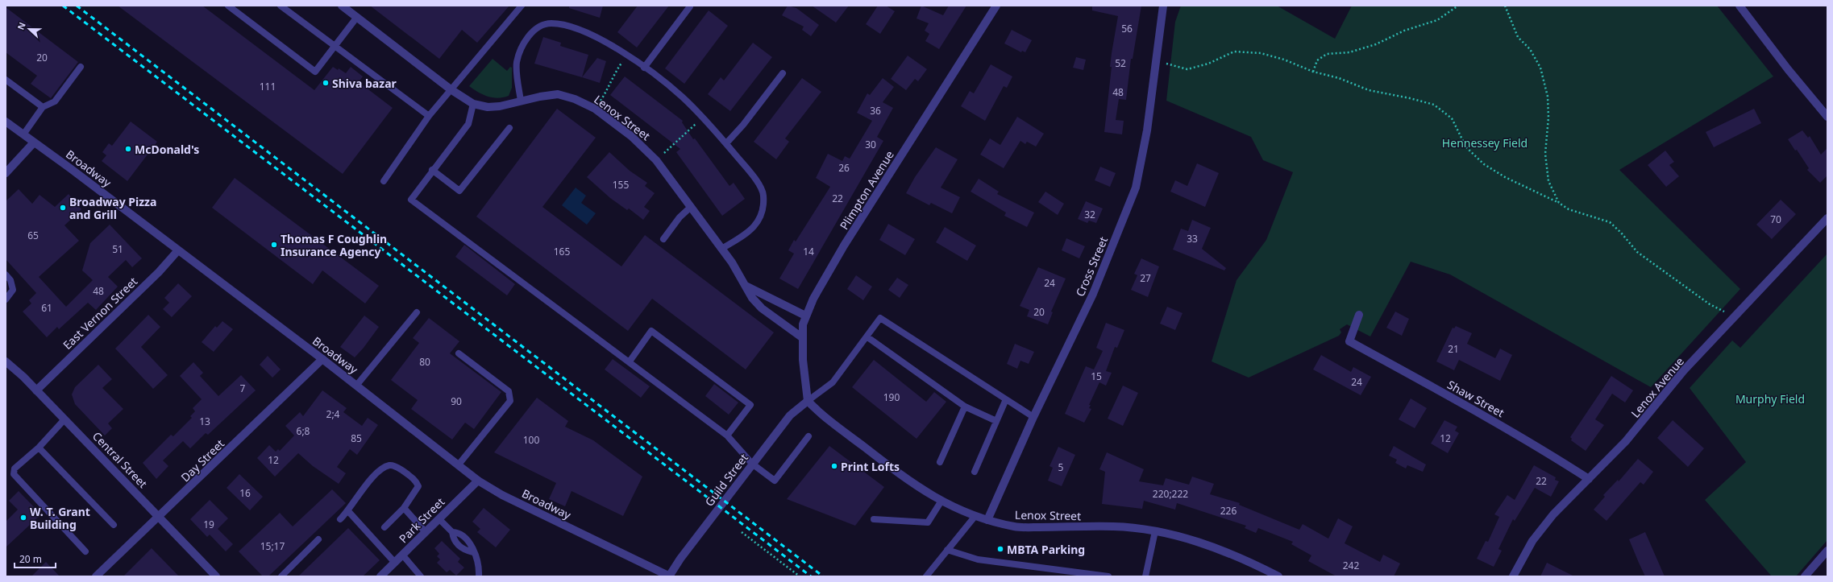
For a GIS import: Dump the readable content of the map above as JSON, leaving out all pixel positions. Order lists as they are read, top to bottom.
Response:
{
  "streets": {
    "street": [
      "Lenox Street",
      "Broadway",
      "Plimpton Avenue",
      "Cross Street",
      "East Vernon Street",
      "Lenox Avenue",
      "Shaw Street",
      "Central Street",
      "Day Street",
      "Guild Street",
      "Park Street"
    ]
  },
  "crossings": [
    ["Lenox Street", "Plimpton Avenue"],
    ["Lenox Street", "Cross Street"],
    ["Lenox Street", "Guild Street"],
    ["Broadway", "East Vernon Street"],
    ["Broadway", "Day Street"],
    ["Broadway", "Guild Street"],
    ["Broadway", "Park Street"],
    ["Plimpton Avenue", "Guild Street"],
    ["East Vernon Street", "Central Street"],
    ["Lenox Avenue", "Shaw Street"],
    ["Central Street", "Day Street"]
  ],
  "parks": ["Hennessey Field", "Murphy Field"],
  "places": [
    "Shiva bazar",
    "McDonald's",
    "Broadway Pizza and Grill",
    "Thomas F Coughlin Insurance Agency",
    "Print Lofts",
    "W. T. Grant Building",
    "MBTA Parking"
  ],
  "house_numbers": [
    "56",
    "20",
    "52",
    "111",
    "48",
    "36",
    "30",
    "26",
    "155",
    "22",
    "32",
    "70",
    "65",
    "33",
    "51",
    "165",
    "14",
    "27",
    "24",
    "48",
    "61",
    "20",
    "21",
    "80",
    "15",
    "24",
    "7",
    "190",
    "90",
    "2;4",
    "13",
    "6;8",
    "85",
    "12",
    "100",
    "12",
    "5",
    "22",
    "16",
    "220;222",
    "226",
    "19",
    "15;17",
    "242"
  ],
  "scale_bar": "20 m",
  "north": "left"
}
